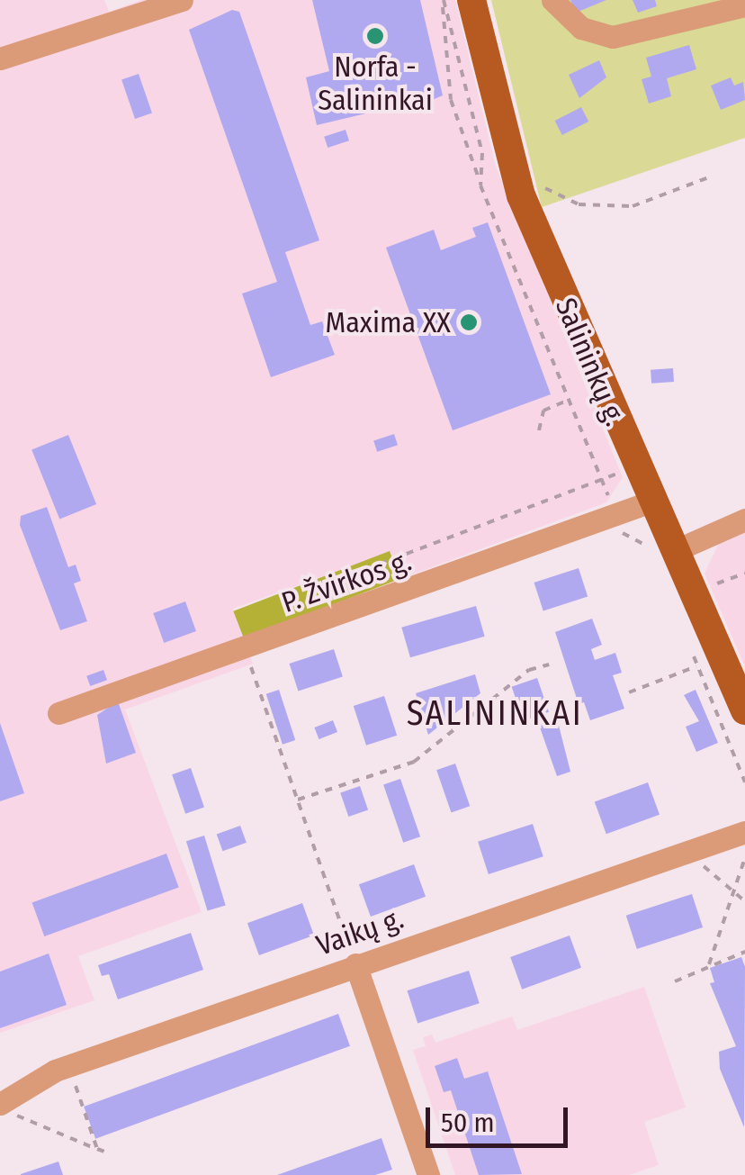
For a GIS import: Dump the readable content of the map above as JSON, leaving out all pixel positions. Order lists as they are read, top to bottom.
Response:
{
  "streets": {
    "main road": ["Salininkų g."],
    "street": ["P. Žvirkos g.", "Vaikų g."]
  },
  "crossings": [
    ["Salininkų g.", "P. Žvirkos g."]
  ],
  "districts": ["SALININKAI"],
  "places": ["Norfa - Salininkai", "Maxima XX"],
  "scale_bar": "50 m"
}
